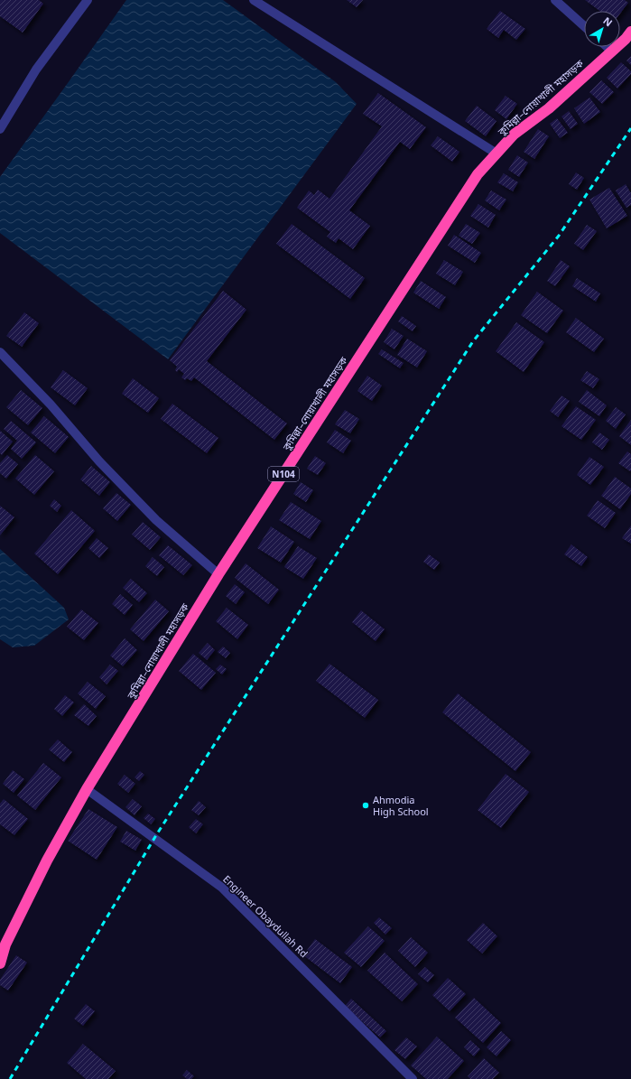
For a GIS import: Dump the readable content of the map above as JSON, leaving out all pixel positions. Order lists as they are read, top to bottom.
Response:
{
  "streets": {
    "highway": ["কুমিল্লা–নোয়াখালী মহাসড়ক", "N104"],
    "street": ["Engineer Obaydullah Rd"]
  },
  "crossings": [
    ["কুমিল্লা–নোয়াখালী মহাসড়ক", "Engineer Obaydullah Rd"]
  ],
  "places": ["Ahmodia High School"],
  "north": "top right"
}
